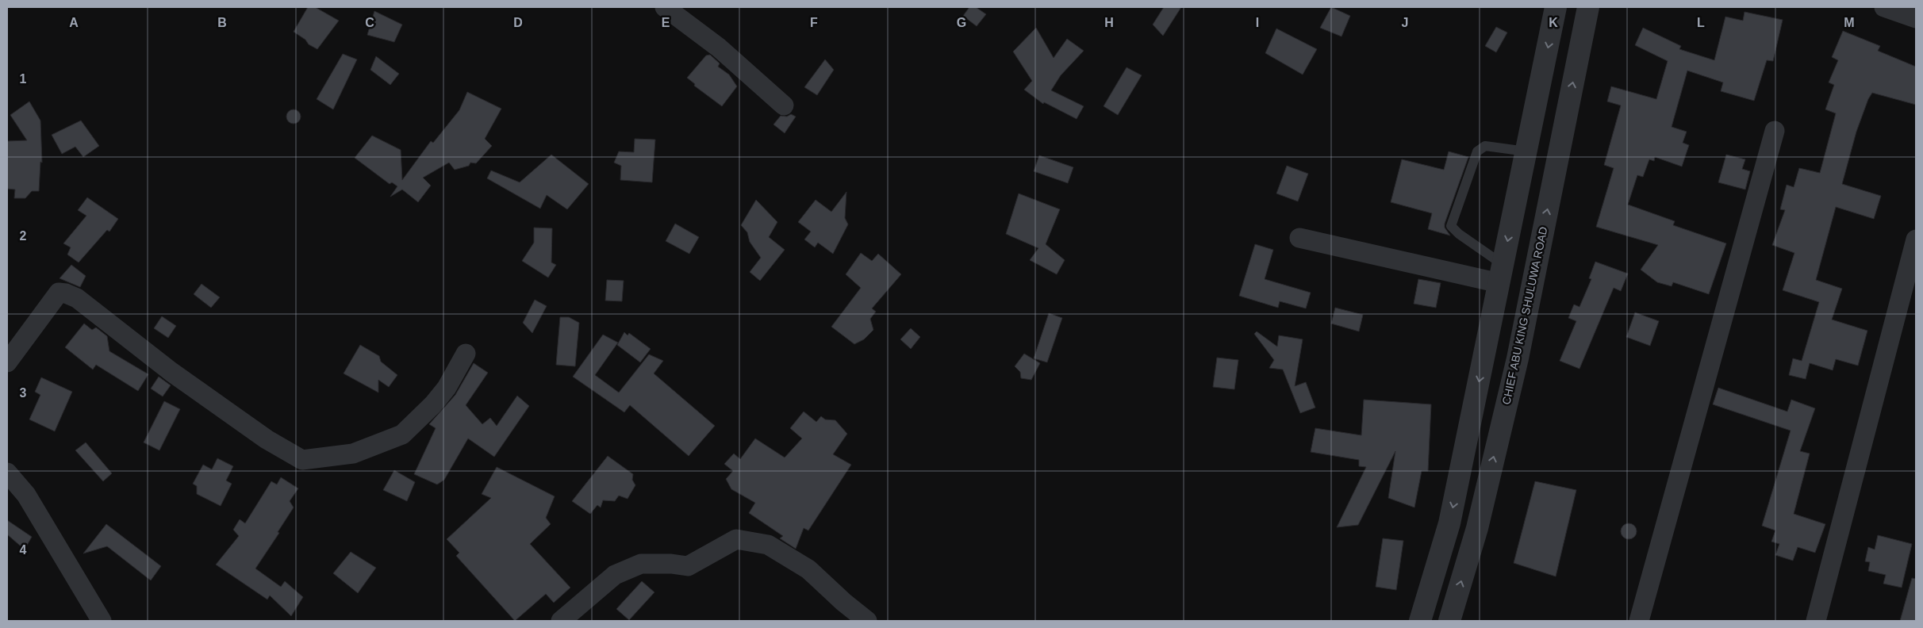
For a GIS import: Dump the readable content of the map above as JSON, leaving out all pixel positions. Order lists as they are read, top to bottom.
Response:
{
  "streets": {
    "street": ["CHIEF ABU KING SHULUWA ROAD"]
  },
  "grid": {
    "columns": [
      "A",
      "B",
      "C",
      "D",
      "E",
      "F",
      "G",
      "H",
      "I",
      "J",
      "K",
      "L",
      "M"
    ],
    "rows": [
      "1",
      "2",
      "3",
      "4"
    ]
  }
}
